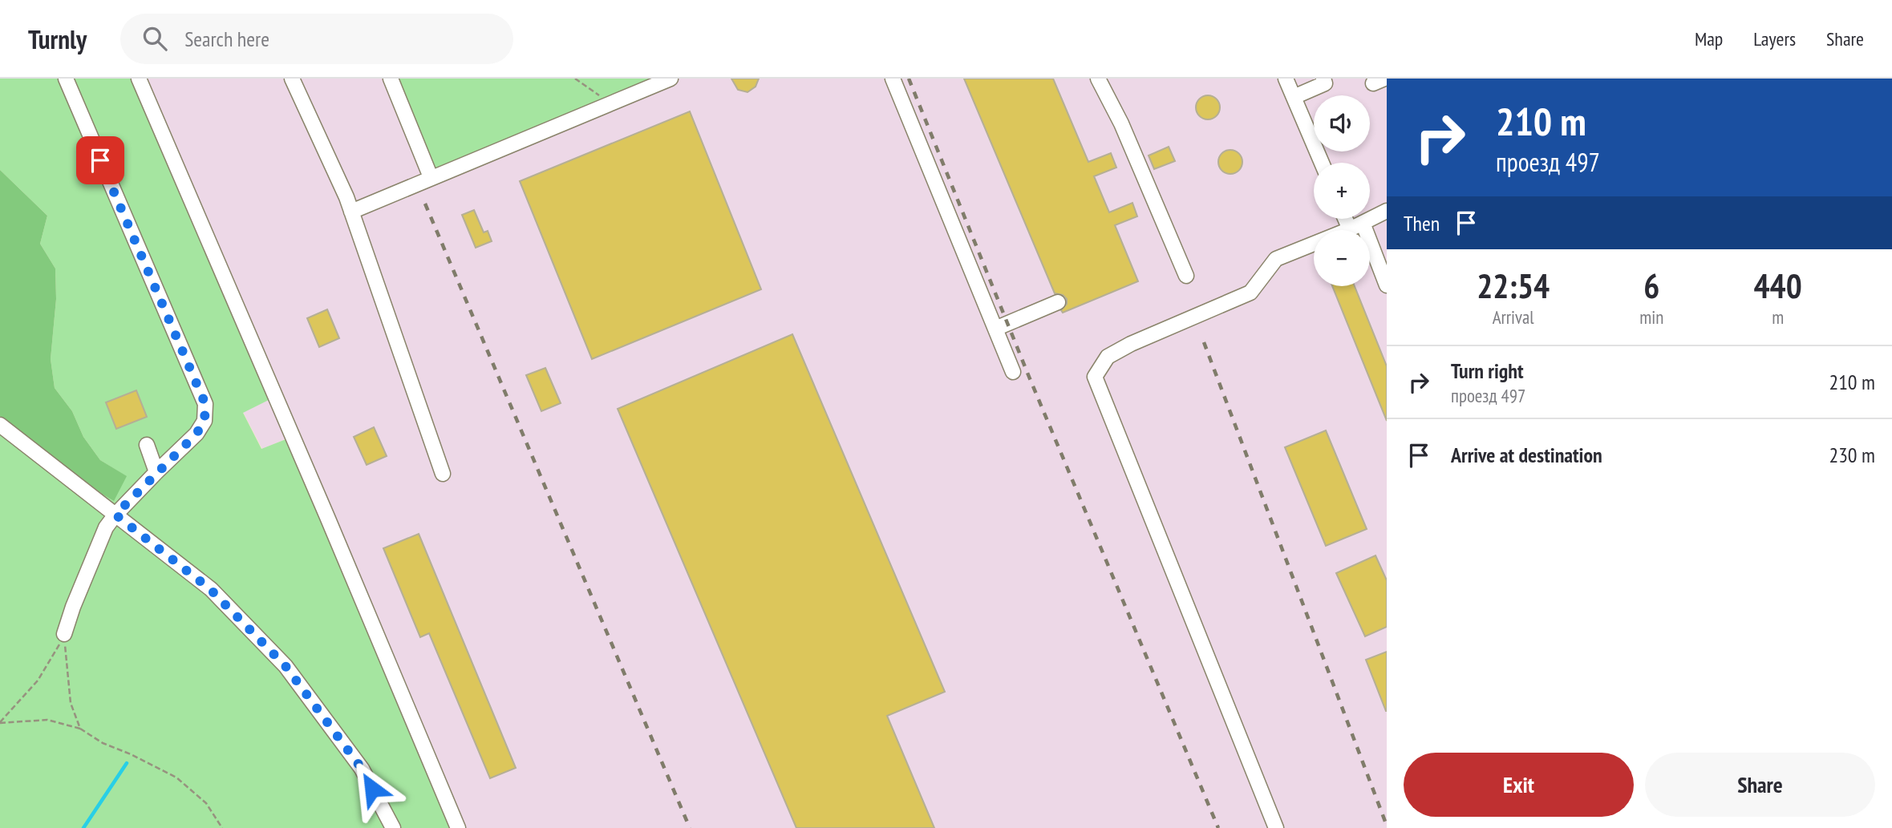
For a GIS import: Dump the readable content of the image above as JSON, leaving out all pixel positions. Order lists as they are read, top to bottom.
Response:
{
  "page": {
    "header": "Turnly",
    "search": "Search here",
    "nav": ["Map", "Layers", "Share"],
    "turn": ["210 m", "проезд 497"],
    "map_buttons": ["+", "−"],
    "then": "Then",
    "eta": [
      "22:54",
      "Arrival",
      "6",
      "min",
      "440",
      "m"
    ],
    "list": [
      {
        "name": "Turn right",
        "note": "проезд 497",
        "value": "210 m"
      },
      {
        "name": "Arrive at destination",
        "value": "230 m"
      }
    ],
    "buttons": ["Exit", "Share"]
  }
}
